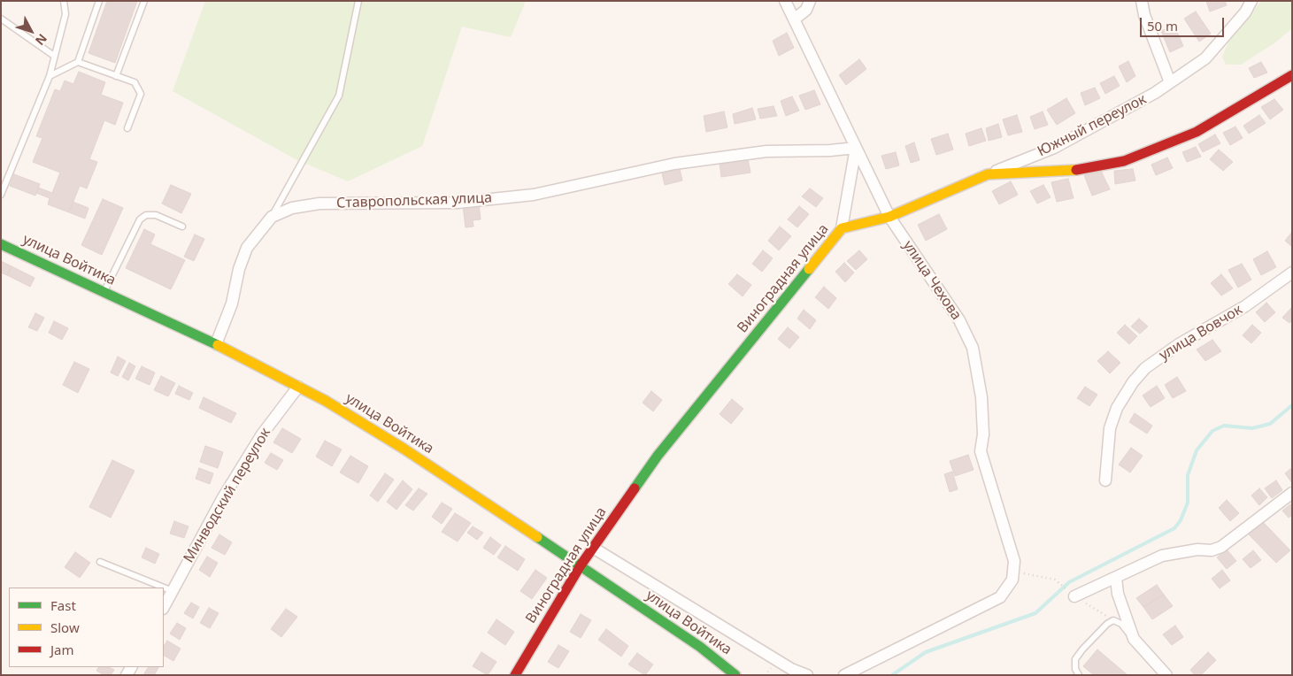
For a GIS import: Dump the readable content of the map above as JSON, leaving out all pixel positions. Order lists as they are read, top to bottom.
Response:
{
  "streets": {
    "street": [
      "Южный переулок",
      "Ставропольская улица",
      "улица Войтика",
      "Виноградная улица",
      "улица Чехова",
      "улица Вовчок",
      "Минводский переулок"
    ]
  },
  "crossings": [
    ["Южный переулок", "Виноградная улица"],
    ["Ставропольская улица", "улица Войтика"],
    ["Ставропольская улица", "улица Чехова"],
    ["улица Войтика", "Виноградная улица"],
    ["улица Войтика", "Минводский переулок"],
    ["Виноградная улица", "улица Чехова"]
  ],
  "legend": ["Fast", "Slow", "Jam"],
  "scale_bar": "50 m",
  "north": "bottom right"
}
